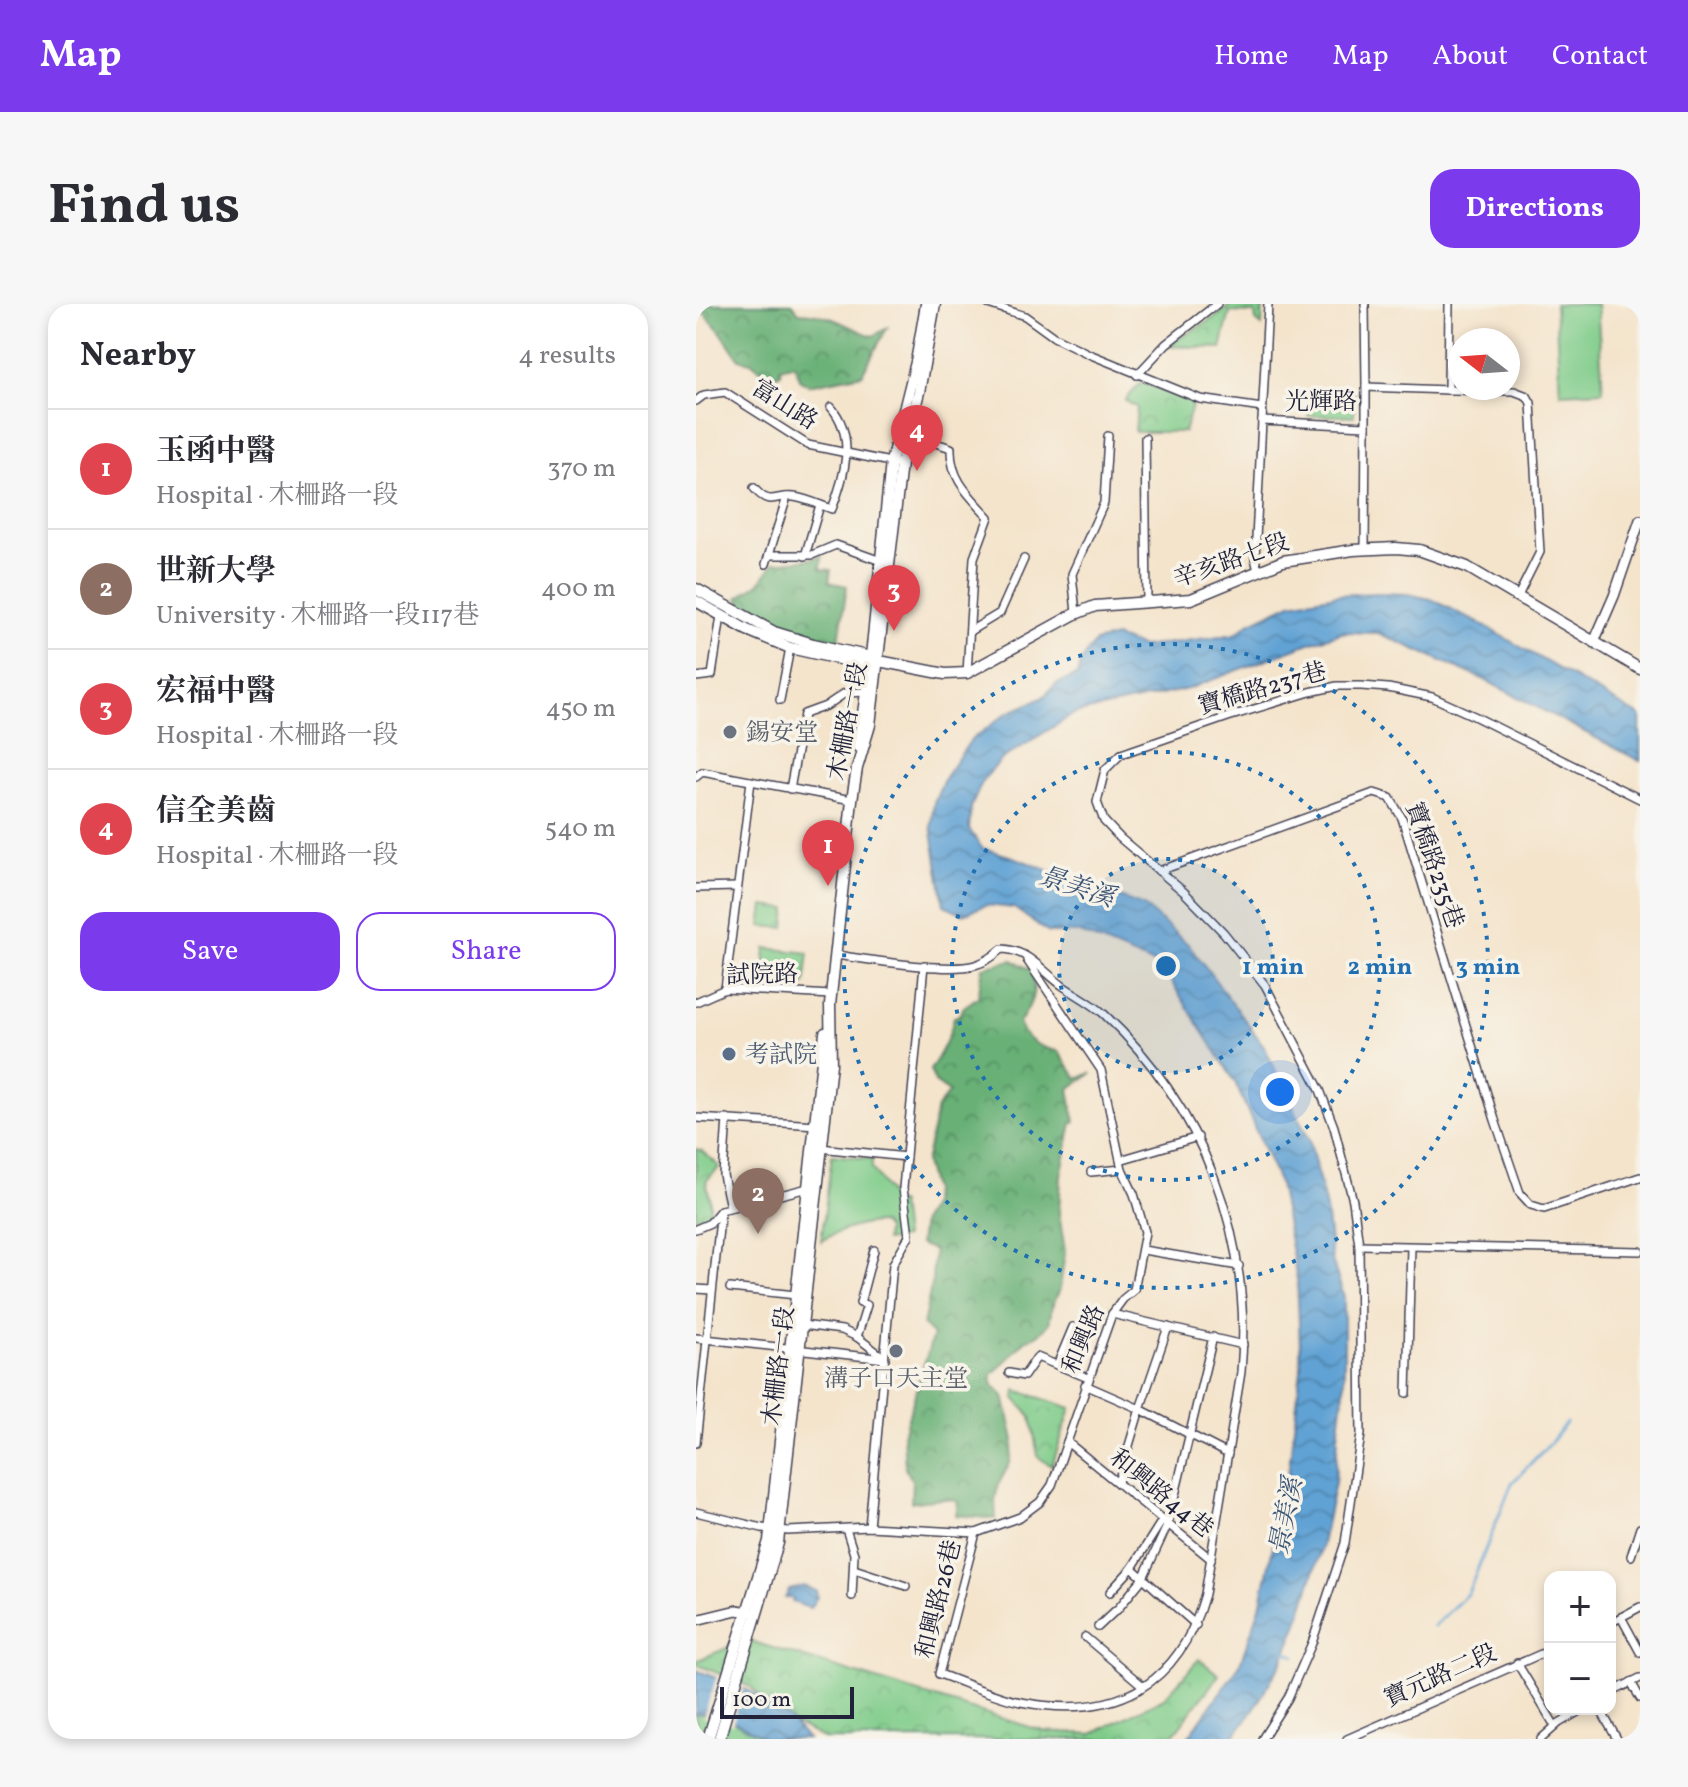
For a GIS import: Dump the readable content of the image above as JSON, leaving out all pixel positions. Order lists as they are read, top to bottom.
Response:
{
  "streets": {
    "main road": ["辛亥路七段", "木柵路一段"],
    "street": [
      "光輝路",
      "富山路",
      "寶橋路237巷",
      "寶橋路235巷",
      "試院路",
      "和興路",
      "和興路44巷",
      "和興路26巷",
      "寶元路二段"
    ]
  },
  "crossings": [
    ["光輝路", "辛亥路七段"],
    ["富山路", "木柵路一段"],
    ["寶橋路237巷", "寶橋路235巷"],
    ["木柵路一段", "試院路"],
    ["木柵路一段", "和興路"],
    ["和興路", "和興路44巷"],
    ["和興路", "和興路26巷"],
    ["和興路44巷", "和興路26巷"]
  ],
  "water": ["景美溪"],
  "places": ["錫安堂", "考試院", "溝子口天主堂"],
  "scale_bar": "100 m",
  "north": "left",
  "page": {
    "header": "Map",
    "nav": [
      "Home",
      "Map",
      "About",
      "Contact"
    ],
    "title": "Find us",
    "buttons": [
      "Directions",
      ["Save", "Share"]
    ],
    "heading": ["Nearby", "4 results"],
    "pins": [
      "4",
      "3",
      "1",
      "2"
    ],
    "list": [
      {
        "mark": "1",
        "name": "玉函中醫",
        "note": "Hospital · 木柵路一段",
        "value": "370 m"
      },
      {
        "mark": "2",
        "name": "世新大學",
        "note": "University · 木柵路一段117巷",
        "value": "400 m"
      },
      {
        "mark": "3",
        "name": "宏福中醫",
        "note": "Hospital · 木柵路一段",
        "value": "450 m"
      },
      {
        "mark": "4",
        "name": "信全美齒",
        "note": "Hospital · 木柵路一段",
        "value": "540 m"
      }
    ],
    "map_buttons": ["+", "−"],
    "scale": "100 m"
  },
  "rings": ["1 min", "2 min", "3 min"]
}
